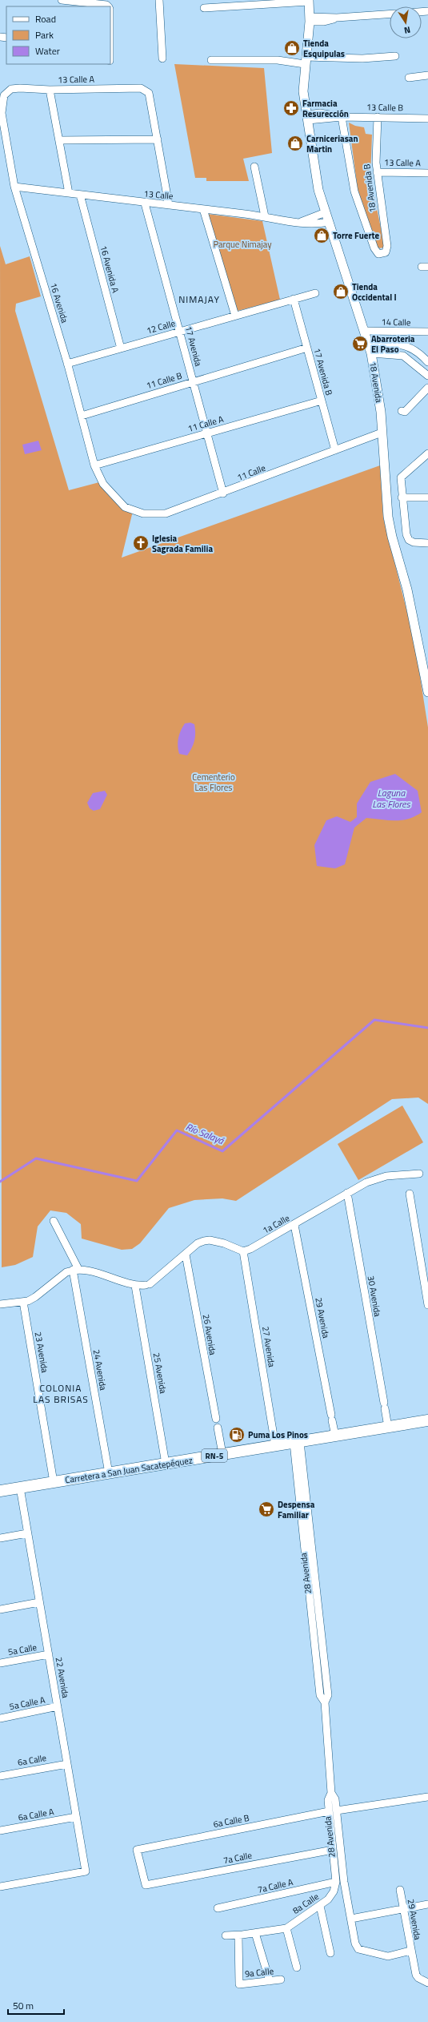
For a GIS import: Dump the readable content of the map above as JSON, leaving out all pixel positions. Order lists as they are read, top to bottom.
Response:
{
  "streets": {
    "main road": ["RN-5", "Carretera a San Juan Sacatepéquez"],
    "street": [
      "13 Calle A",
      "13 Calle B",
      "18 Avenida B",
      "13 Calle",
      "16 Avenida A",
      "16 Avenida",
      "14 Calle",
      "12 Calle",
      "17 Avenida",
      "17 Avenida B",
      "11 Calle B",
      "18 Avenida",
      "11 Calle A",
      "11 Calle",
      "1a Calle",
      "30 Avenida",
      "29 Avenida",
      "26 Avenida",
      "27 Avenida",
      "23 Avenida",
      "24 Avenida",
      "25 Avenida",
      "28 Avenida",
      "5a Calle",
      "22 Avenida",
      "5a Calle A",
      "6a Calle",
      "6a Calle A",
      "6a Calle B",
      "7a Calle",
      "7a Calle A",
      "8a Calle",
      "9a Calle"
    ]
  },
  "crossings": [
    ["13 Calle A", "18 Avenida B"],
    ["13 Calle A", "16 Avenida"],
    ["13 Calle B", "18 Avenida B"],
    ["13 Calle B", "18 Avenida"],
    ["13 Calle", "16 Avenida A"],
    ["13 Calle", "16 Avenida"],
    ["13 Calle", "17 Avenida"],
    ["13 Calle", "18 Avenida"],
    ["16 Avenida A", "12 Calle"],
    ["16 Avenida", "12 Calle"],
    ["16 Avenida", "11 Calle B"],
    ["16 Avenida", "11 Calle A"],
    ["16 Avenida", "11 Calle"],
    ["14 Calle", "18 Avenida"],
    ["12 Calle", "17 Avenida"],
    ["12 Calle", "17 Avenida B"],
    ["17 Avenida", "11 Calle B"],
    ["17 Avenida", "11 Calle A"],
    ["17 Avenida", "11 Calle"],
    ["17 Avenida B", "11 Calle B"],
    ["17 Avenida B", "11 Calle A"],
    ["17 Avenida B", "11 Calle"],
    ["18 Avenida", "11 Calle"],
    ["1a Calle", "30 Avenida"],
    ["1a Calle", "29 Avenida"],
    ["1a Calle", "27 Avenida"],
    ["30 Avenida", "Carretera a San Juan Sacatepéquez"],
    ["29 Avenida", "Carretera a San Juan Sacatepéquez"],
    ["29 Avenida", "28 Avenida"],
    ["27 Avenida", "Carretera a San Juan Sacatepéquez"],
    ["23 Avenida", "Carretera a San Juan Sacatepéquez"],
    ["24 Avenida", "Carretera a San Juan Sacatepéquez"],
    ["25 Avenida", "Carretera a San Juan Sacatepéquez"],
    ["Carretera a San Juan Sacatepéquez", "28 Avenida"],
    ["Carretera a San Juan Sacatepéquez", "22 Avenida"],
    ["28 Avenida", "6a Calle B"],
    ["28 Avenida", "8a Calle"],
    ["5a Calle", "22 Avenida"],
    ["22 Avenida", "5a Calle A"],
    ["22 Avenida", "6a Calle"],
    ["22 Avenida", "6a Calle A"],
    ["6a Calle B", "7a Calle"],
    ["6a Calle B", "8a Calle"],
    ["7a Calle", "8a Calle"],
    ["7a Calle A", "8a Calle"],
    ["8a Calle", "9a Calle"]
  ],
  "districts": ["NIMAJAY", "COLONIA LAS BRISAS"],
  "water": ["Laguna Las Flores", "Río Salayá"],
  "parks": ["Parque Nimajay", "Cementerio Las Flores"],
  "places": {
    "shop": [
      "Tienda Esquipulas",
      "Carniceriasan Martin",
      "Torre Fuerte",
      "Tienda Occidental I"
    ],
    "pharmacy": ["Farmacia Resurección"],
    "supermarket": ["Abarroteria El Paso", "Despensa Familiar"],
    "church": ["Iglesia Sagrada Familia"],
    "fuel station": ["Puma Los Pinos"]
  },
  "legend": ["Road", "Park", "Water"],
  "scale_bar": "50 m",
  "north": "bottom"
}
